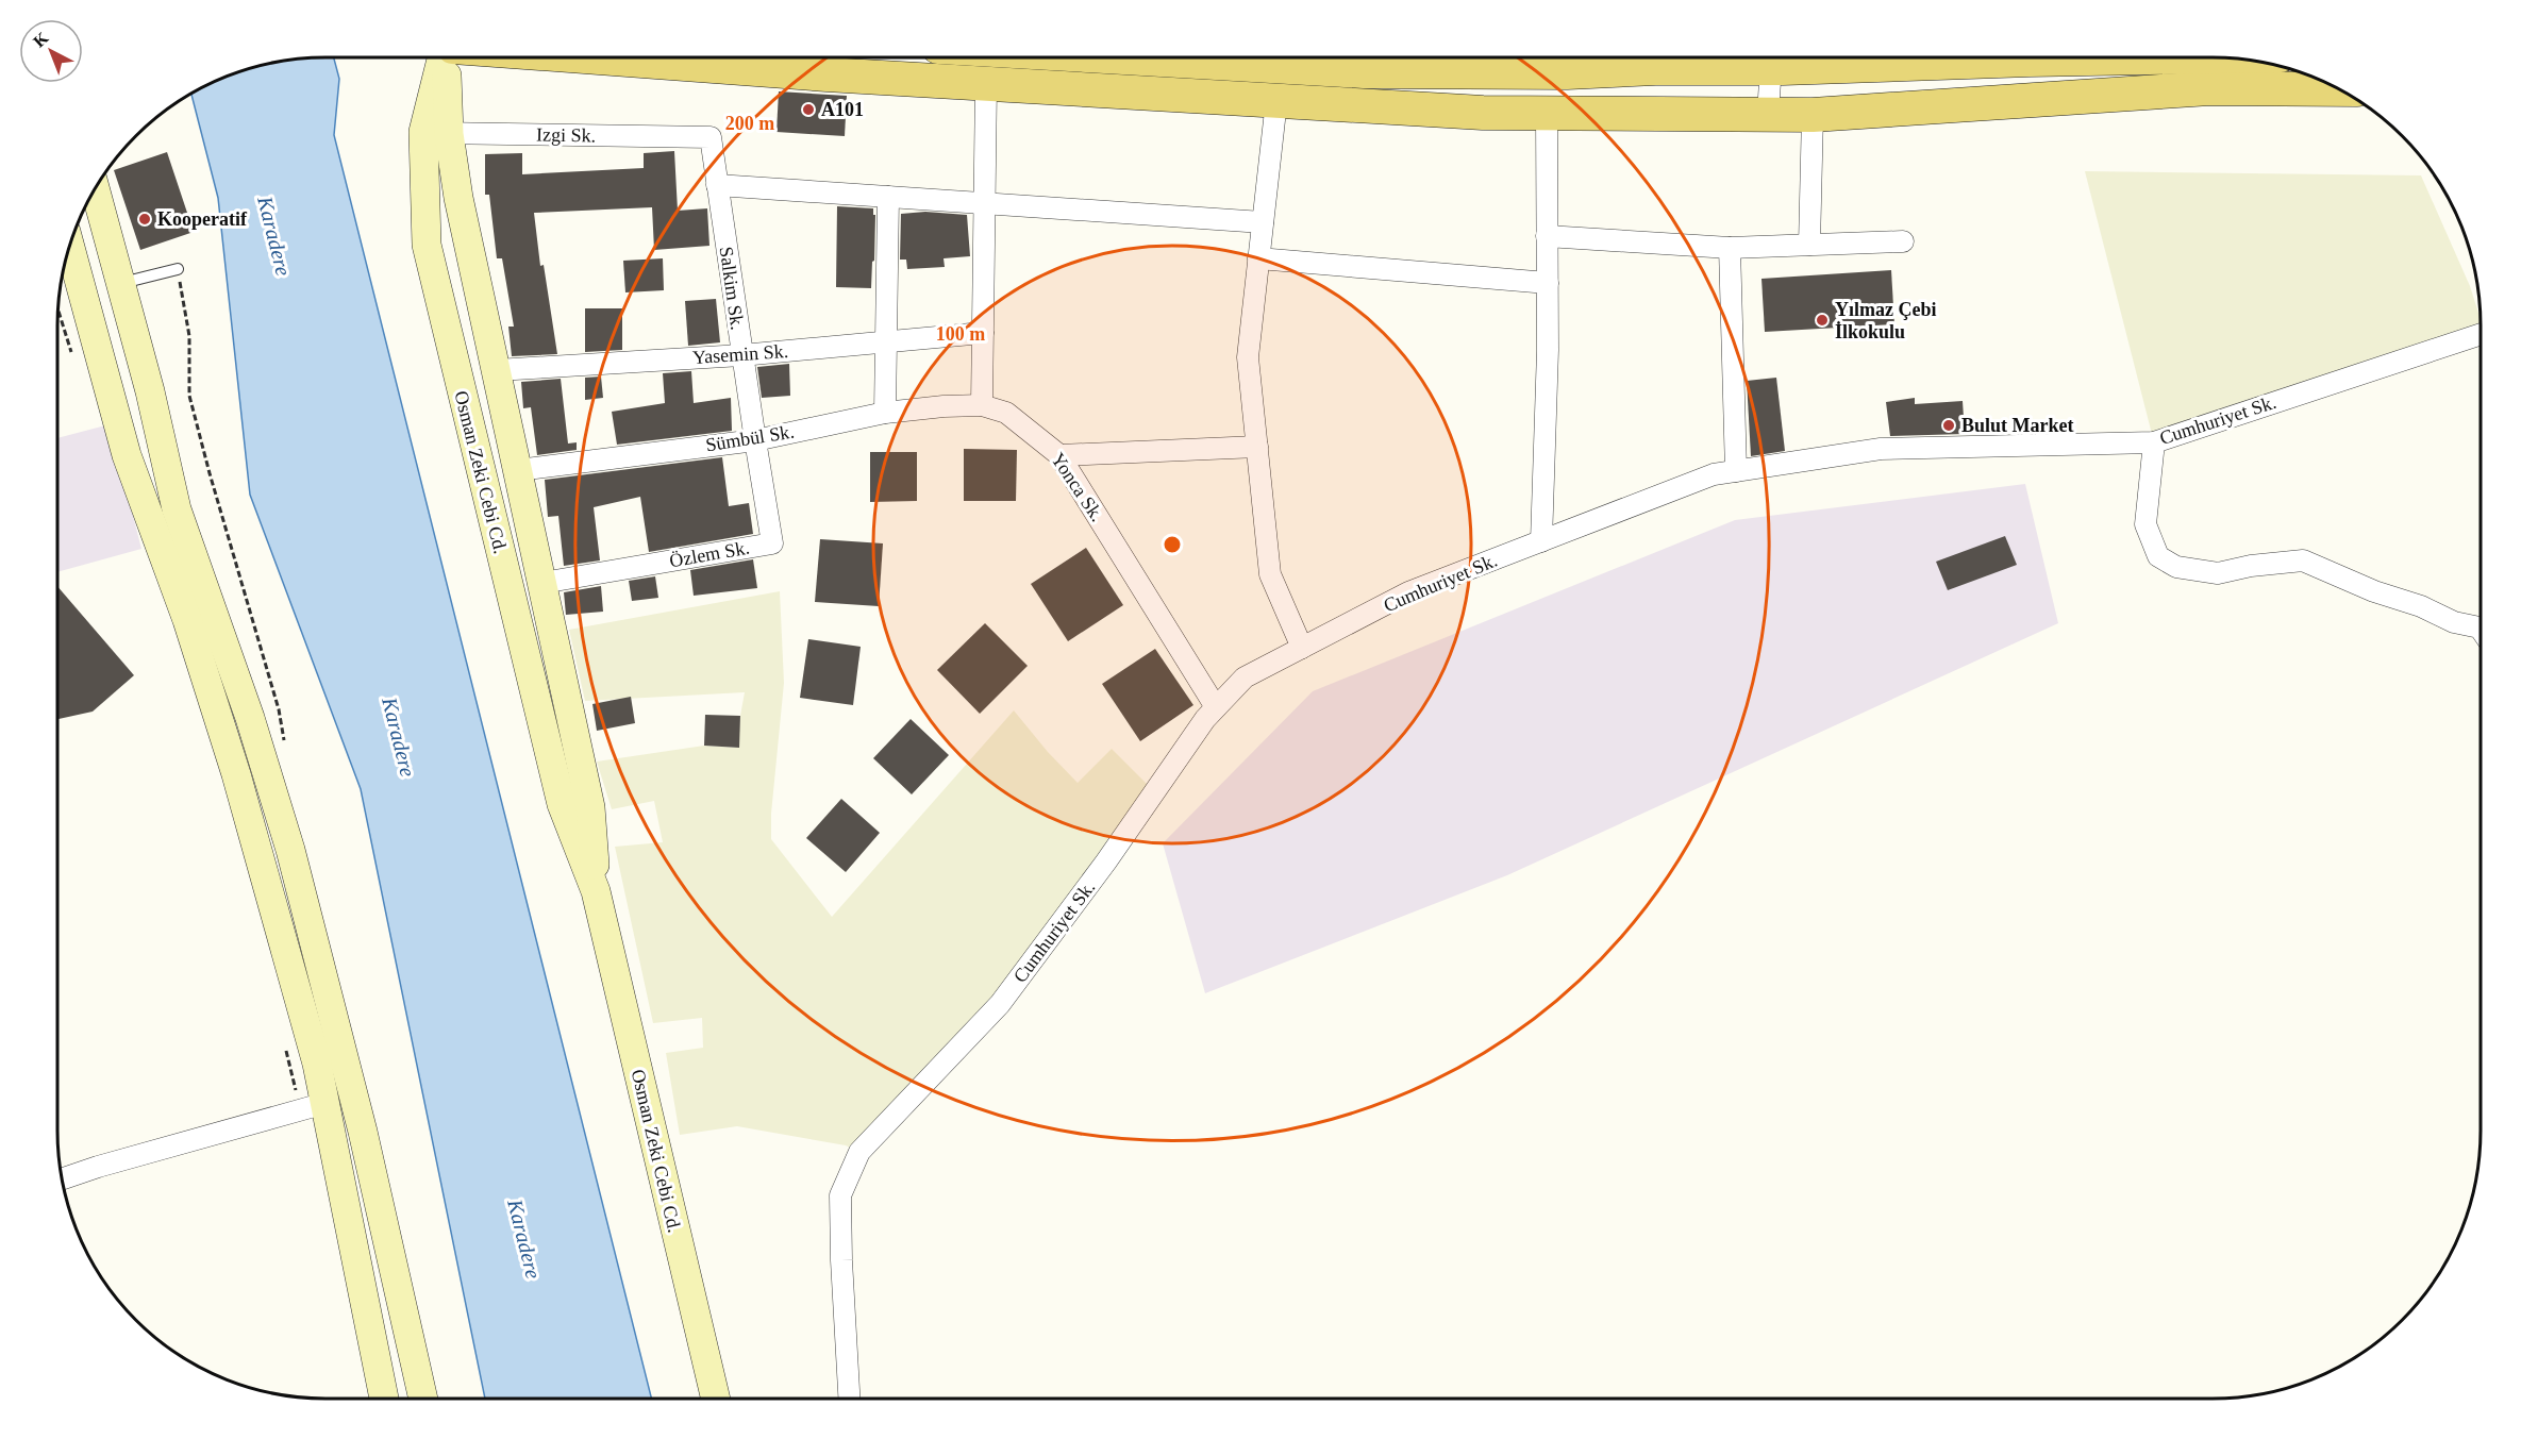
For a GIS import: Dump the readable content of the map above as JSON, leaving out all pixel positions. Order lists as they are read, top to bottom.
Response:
{
  "streets": {
    "main road": ["Osman Zeki Cebi Cd."],
    "street": [
      "Izgi Sk.",
      "Salkim Sk.",
      "Yasemin Sk.",
      "Cumhuriyet Sk.",
      "Sümbül Sk.",
      "Yonca Sk.",
      "Özlem Sk."
    ]
  },
  "crossings": [
    ["Izgi Sk.", "Salkim Sk."],
    ["Izgi Sk.", "Osman Zeki Cebi Cd."],
    ["Salkim Sk.", "Yasemin Sk."],
    ["Salkim Sk.", "Sümbül Sk."],
    ["Salkim Sk.", "Özlem Sk."],
    ["Yasemin Sk.", "Osman Zeki Cebi Cd."],
    ["Cumhuriyet Sk.", "Yonca Sk."],
    ["Sümbül Sk.", "Osman Zeki Cebi Cd."],
    ["Sümbül Sk.", "Yonca Sk."],
    ["Sümbül Sk.", "Özlem Sk."],
    ["Osman Zeki Cebi Cd.", "Özlem Sk."]
  ],
  "water": ["Karadere"],
  "places": [
    "A101",
    "Kooperatif",
    "Yılmaz Çebi İlkokulu",
    "Bulut Market"
  ],
  "north": "top left",
  "rings": ["200 m", "100 m"]
}
